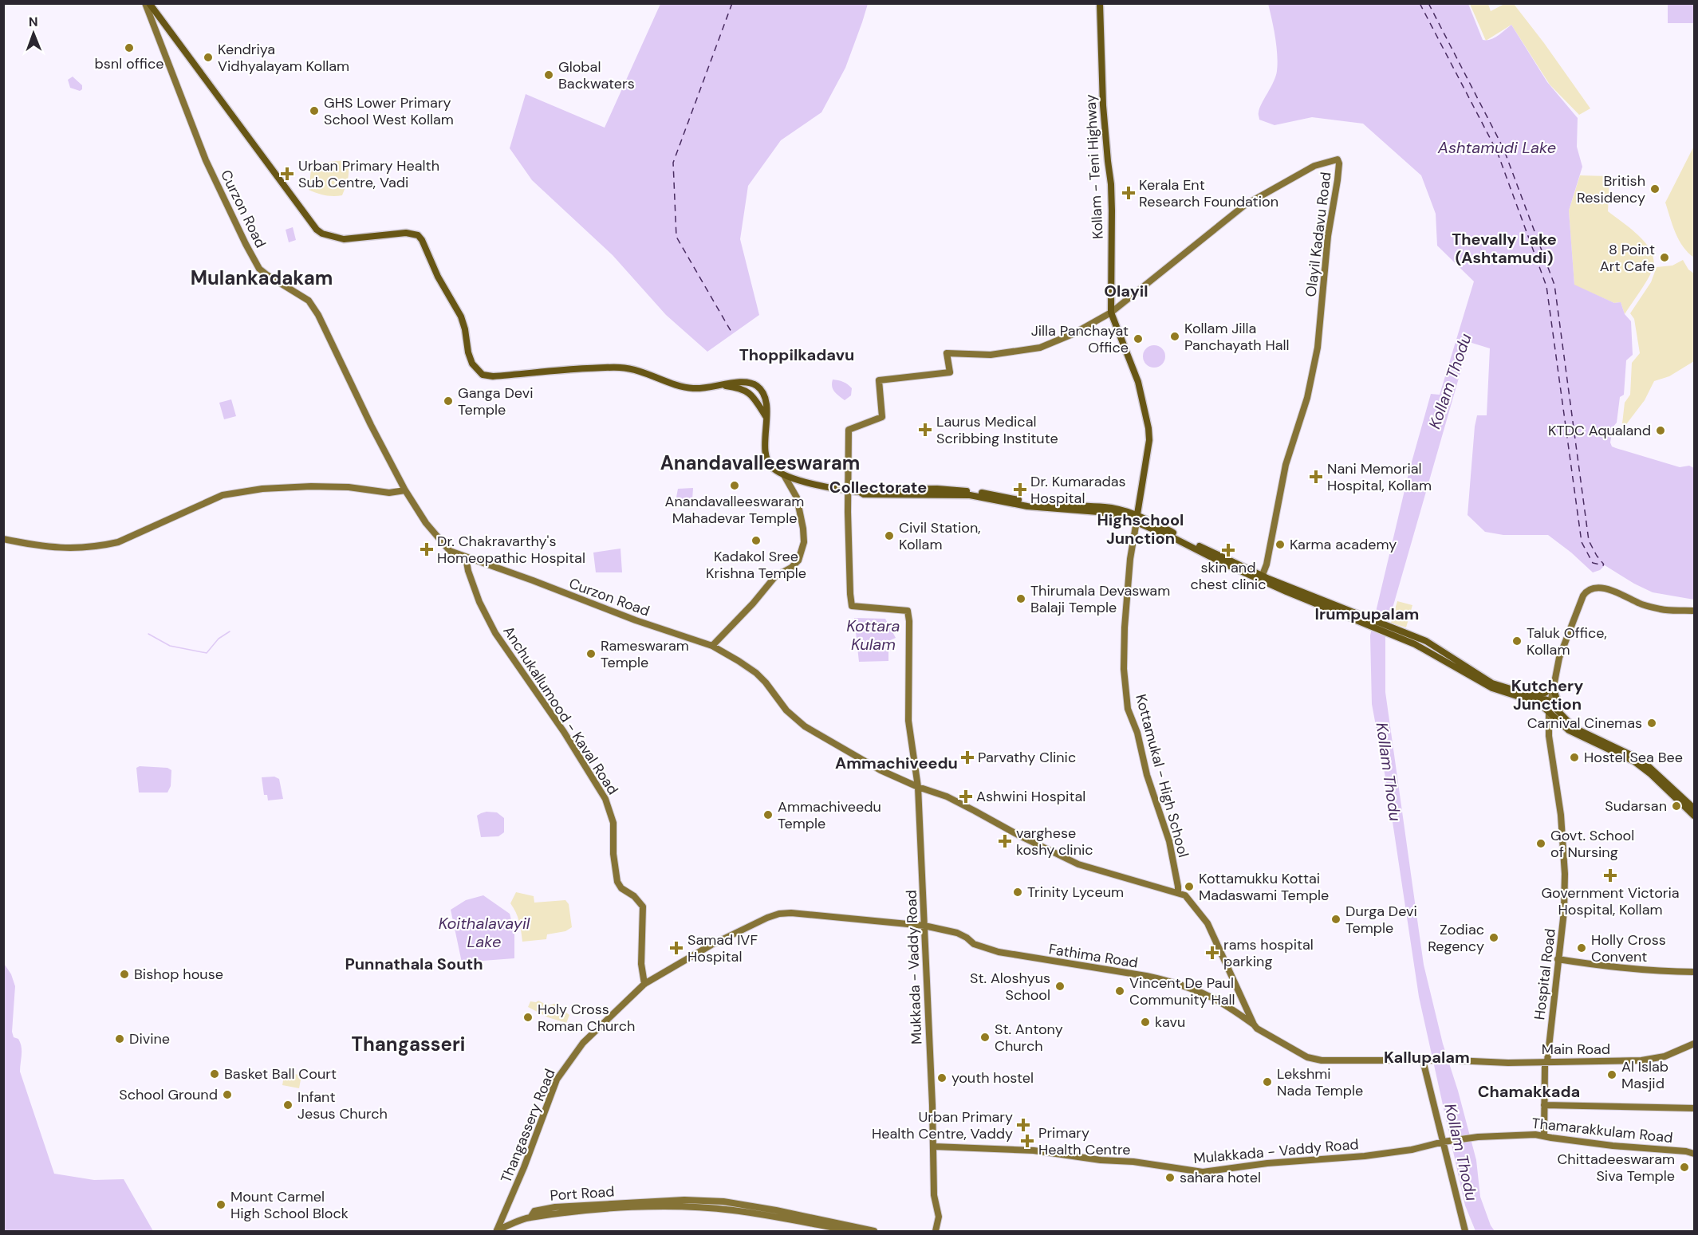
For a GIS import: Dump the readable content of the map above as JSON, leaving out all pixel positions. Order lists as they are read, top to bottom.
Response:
{
  "streets": {
    "main road": ["Kollam - Teni Highway"],
    "street": [
      "Curzon Road",
      "Olayil Kadavu Road",
      "Anchukallumood - Kaval Road",
      "Kottamukal - High School",
      "Fathima Road",
      "Mukkada - Vaddy Road",
      "Hospital Road",
      "Main Road",
      "Thangassery Road",
      "Thamarakkulam Road",
      "Mulakkada - Vaddy Road",
      "Port Road"
    ]
  },
  "crossings": [
    ["Kollam - Teni Highway", "Olayil Kadavu Road"],
    ["Kollam - Teni Highway", "Kottamukal - High School"],
    ["Curzon Road", "Anchukallumood - Kaval Road"],
    ["Curzon Road", "Kottamukal - High School"],
    ["Curzon Road", "Fathima Road"],
    ["Curzon Road", "Mukkada - Vaddy Road"],
    ["Anchukallumood - Kaval Road", "Thangassery Road"],
    ["Fathima Road", "Mukkada - Vaddy Road"],
    ["Fathima Road", "Main Road"],
    ["Fathima Road", "Thangassery Road"],
    ["Mukkada - Vaddy Road", "Thangassery Road"],
    ["Mukkada - Vaddy Road", "Mulakkada - Vaddy Road"],
    ["Hospital Road", "Main Road"],
    ["Hospital Road", "Thamarakkulam Road"],
    ["Thamarakkulam Road", "Mulakkada - Vaddy Road"]
  ],
  "districts": [
    "Thevally Lake (Ashtamudi)",
    "Mulankadakam",
    "Olayil",
    "Thoppilkadavu",
    "Anandavalleeswaram",
    "Collectorate",
    "Highschool Junction",
    "Irumpupalam",
    "Kutchery Junction",
    "Ammachiveedu",
    "Punnathala South",
    "Thangasseri",
    "Kallupalam",
    "Chamakkada"
  ],
  "water": [
    "Ashtamudi Lake",
    "Kollam Thodu",
    "Kottara Kulam",
    "Koithalavayil Lake"
  ],
  "places": {
    "other": [
      "bsnl office",
      "Kendriya Vidhyalayam Kollam",
      "Global Backwaters",
      "GHS Lower Primary School West Kollam",
      "British Residency",
      "8 Point Art Cafe",
      "Kollam Jilla Panchayath Hall",
      "Jilla Panchayat Office",
      "Ganga Devi Temple",
      "KTDC Aqualand",
      "Anandavalleeswaram Mahadevar Temple",
      "Civil Station, Kollam",
      "Kadakol Sree Krishna Temple",
      "Karma academy",
      "Thirumala Devaswam Balaji Temple",
      "Taluk Office, Kollam",
      "Rameswaram Temple",
      "Carnival Cinemas",
      "Hostel Sea Bee",
      "Sudarsan",
      "Ammachiveedu Temple",
      "Govt. School of Nursing",
      "Kottamukku Kottai Madaswami Temple",
      "Trinity Lyceum",
      "Durga Devi Temple",
      "Zodiac Regency",
      "Holly Cross Convent",
      "Bishop house",
      "St. Aloshyus School",
      "Vincent De Paul Community Hall",
      "Holy Cross Roman Church",
      "kavu",
      "St. Antony Church",
      "Divine",
      "Basket Ball Court",
      "Al Islab Masjid",
      "youth hostel",
      "Lekshmi Nada Temple",
      "School Ground",
      "Infant Jesus Church",
      "Chittadeeswaram Siva Temple",
      "sahara hotel",
      "Mount Carmel High School Block"
    ],
    "health": [
      "Urban Primary Health Sub Centre, Vadi",
      "Kerala Ent Research Foundation",
      "Laurus Medical Scribbing Institute",
      "Nani Memorial Hospital, Kollam",
      "Dr. Kumaradas Hospital",
      "Dr. Chakravarthy's Homeopathic Hospital",
      "skin and chest clinic",
      "Parvathy Clinic",
      "Ashwini Hospital",
      "varghese koshy clinic",
      "Government Victoria Hospital, Kollam",
      "Samad IVF Hospital",
      "rams hospital parking",
      "Urban Primary Health Centre, Vaddy",
      "Primary Health Centre"
    ]
  },
  "north": "top"
}
